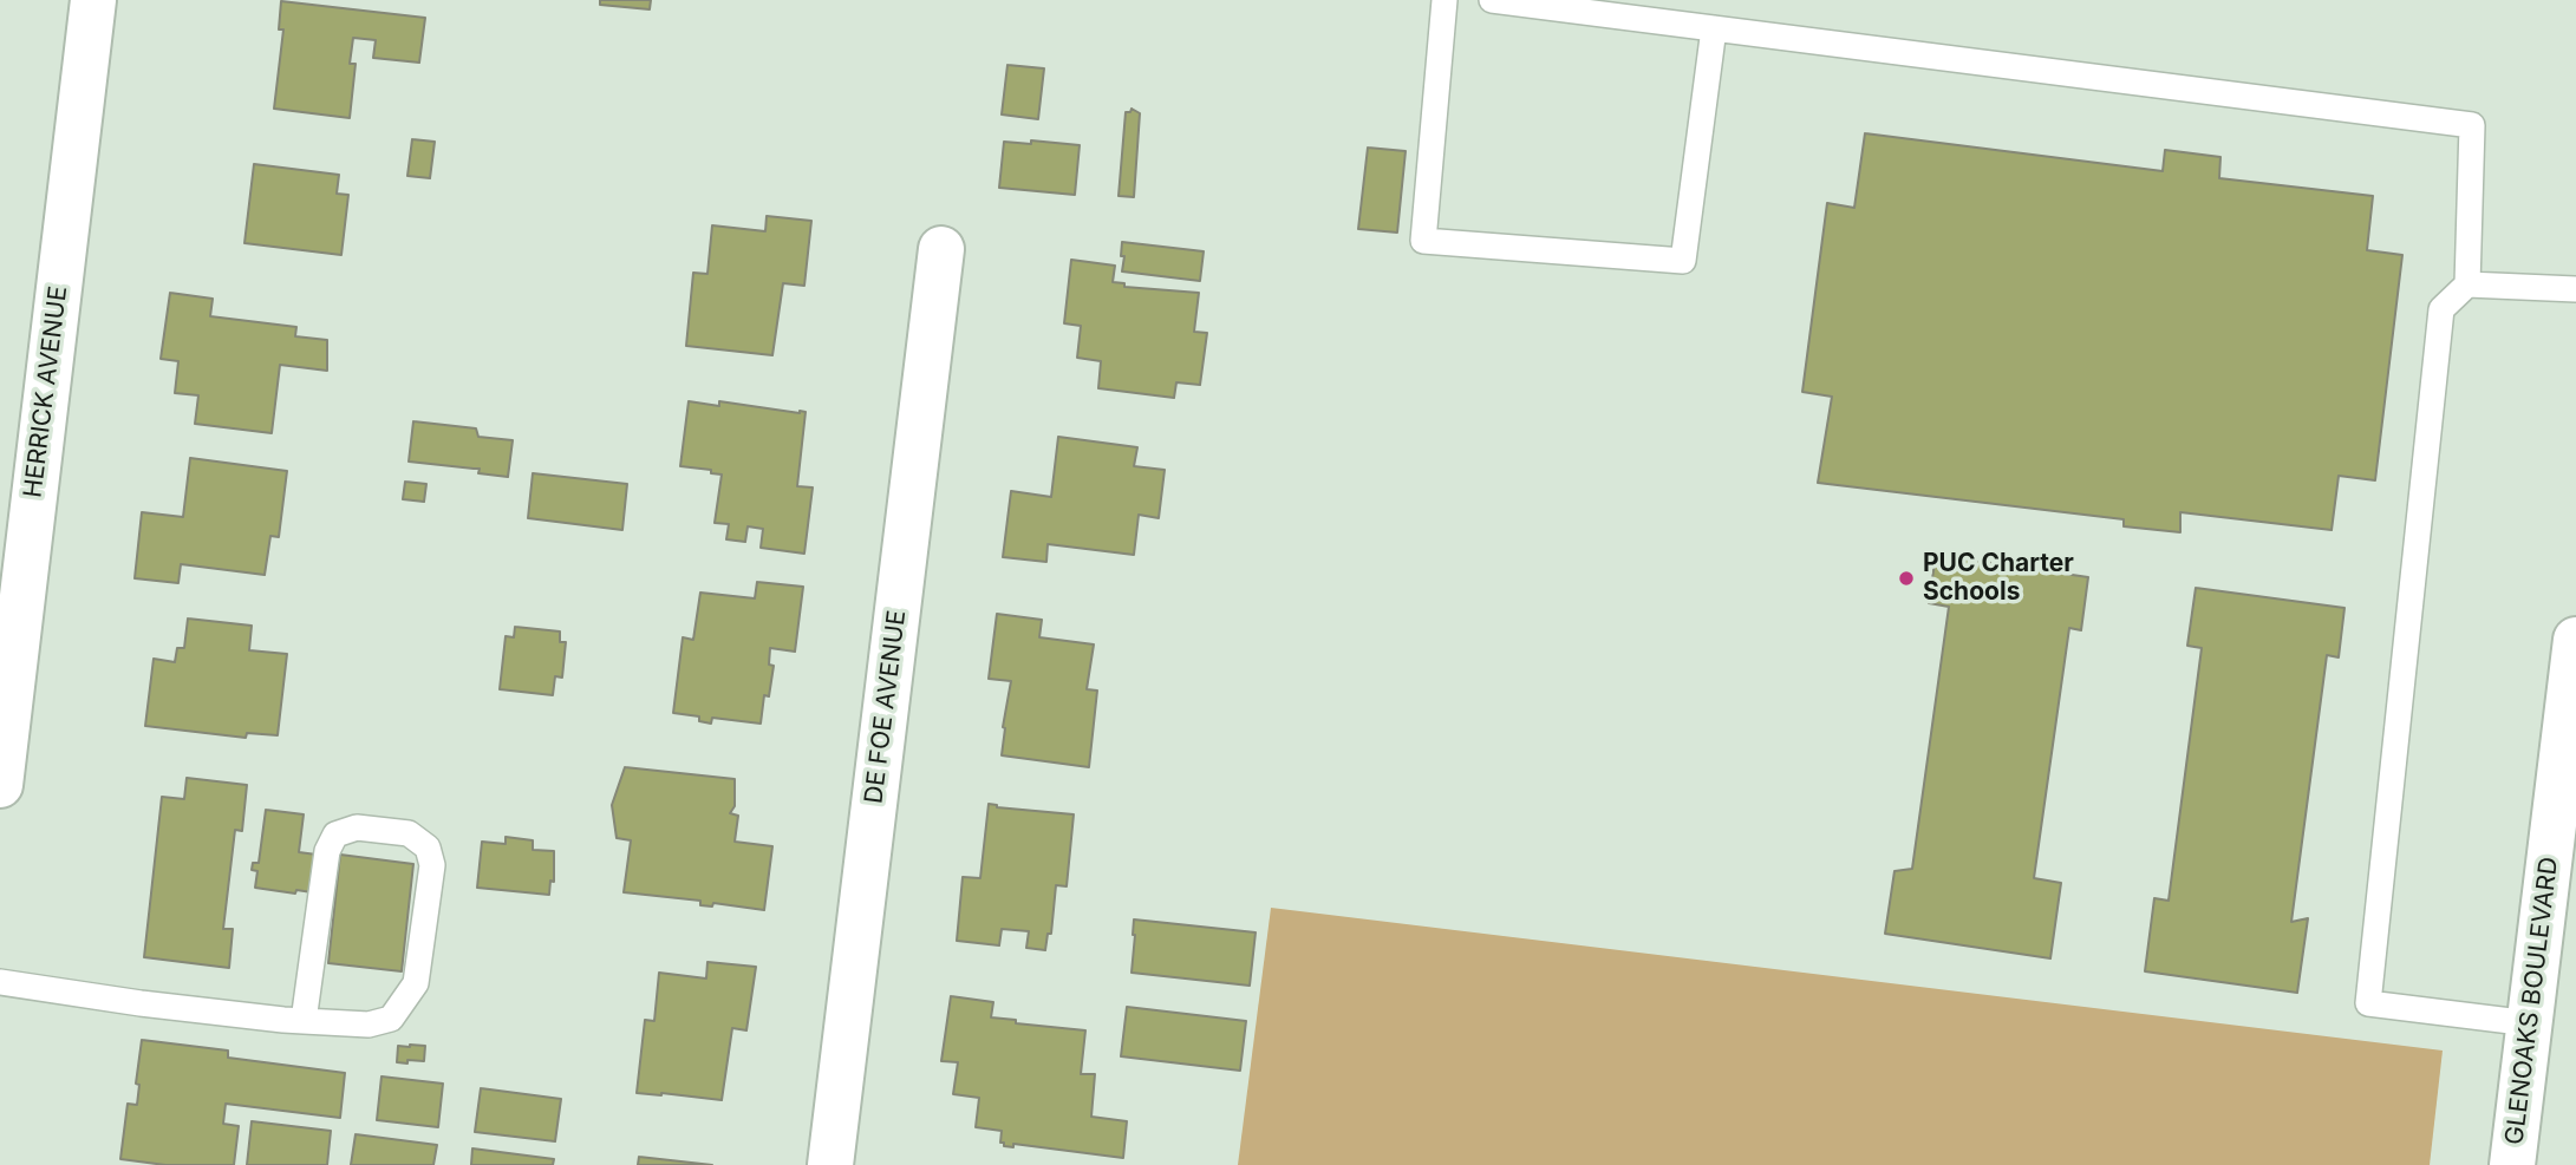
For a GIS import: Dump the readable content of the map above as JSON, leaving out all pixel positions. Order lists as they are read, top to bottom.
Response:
{
  "streets": {
    "street": ["HERRICK AVENUE", "DE FOE AVENUE", "GLENOAKS BOULEVARD"]
  },
  "places": ["PUC Charter Schools"]
}
